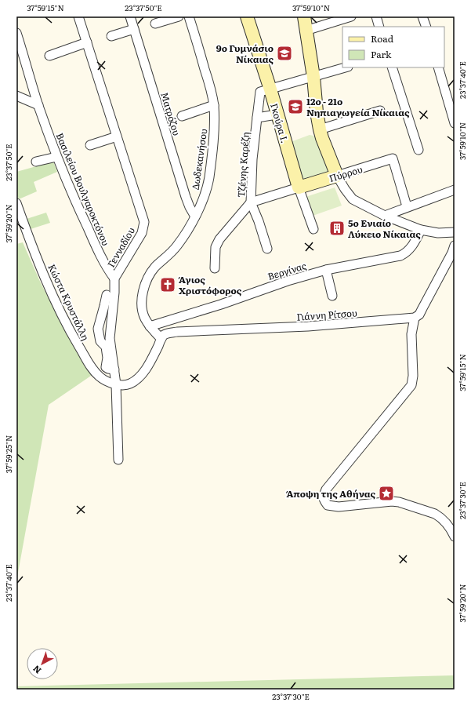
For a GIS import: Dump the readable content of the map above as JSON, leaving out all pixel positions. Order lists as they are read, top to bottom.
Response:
{
  "streets": {
    "street": [
      "Ματρόζου",
      "Γκούρα Ι.",
      "Δωδεκανήσου",
      "Τζένης Καρέζη",
      "Πύρρου",
      "Βασιλείου Βουλγαροκτόνου",
      "Γενναδίου",
      "Βεργίνας",
      "Κώστα Κρυστάλλη",
      "Γιάννη Ρίτσου"
    ]
  },
  "crossings": [
    ["Ματρόζου", "Δωδεκανήσου"],
    ["Γκούρα Ι.", "Τζένης Καρέζη"],
    ["Γκούρα Ι.", "Πύρρου"],
    ["Δωδεκανήσου", "Βεργίνας"],
    ["Δωδεκανήσου", "Κώστα Κρυστάλλη"],
    ["Δωδεκανήσου", "Γιάννη Ρίτσου"],
    ["Τζένης Καρέζη", "Πύρρου"],
    ["Βασιλείου Βουλγαροκτόνου", "Γενναδίου"],
    ["Γενναδίου", "Κώστα Κρυστάλλη"],
    ["Κώστα Κρυστάλλη", "Γιάννη Ρίτσου"]
  ],
  "places": {
    "school or university": ["9ο Γυμνάσιο Νίκαιας", "12ο - 21ο Νηπιαγωγεία Νίκαιας"],
    "building": ["5ο Ενιαίο Λύκειο Νίκαιας"],
    "church": ["Άγιος Χριστόφορος"],
    "place": ["Άποψη της Αθήνας"]
  },
  "legend": ["Road", "Park"],
  "north": "bottom left",
  "coordinates": [
    "37°59'15\"N",
    "23°37'50\"E",
    "37°59'10\"N",
    "23°37'40\"E",
    "37°59'20\"N",
    "37°59'25\"N",
    "23°37'30\"E"
  ]
}
